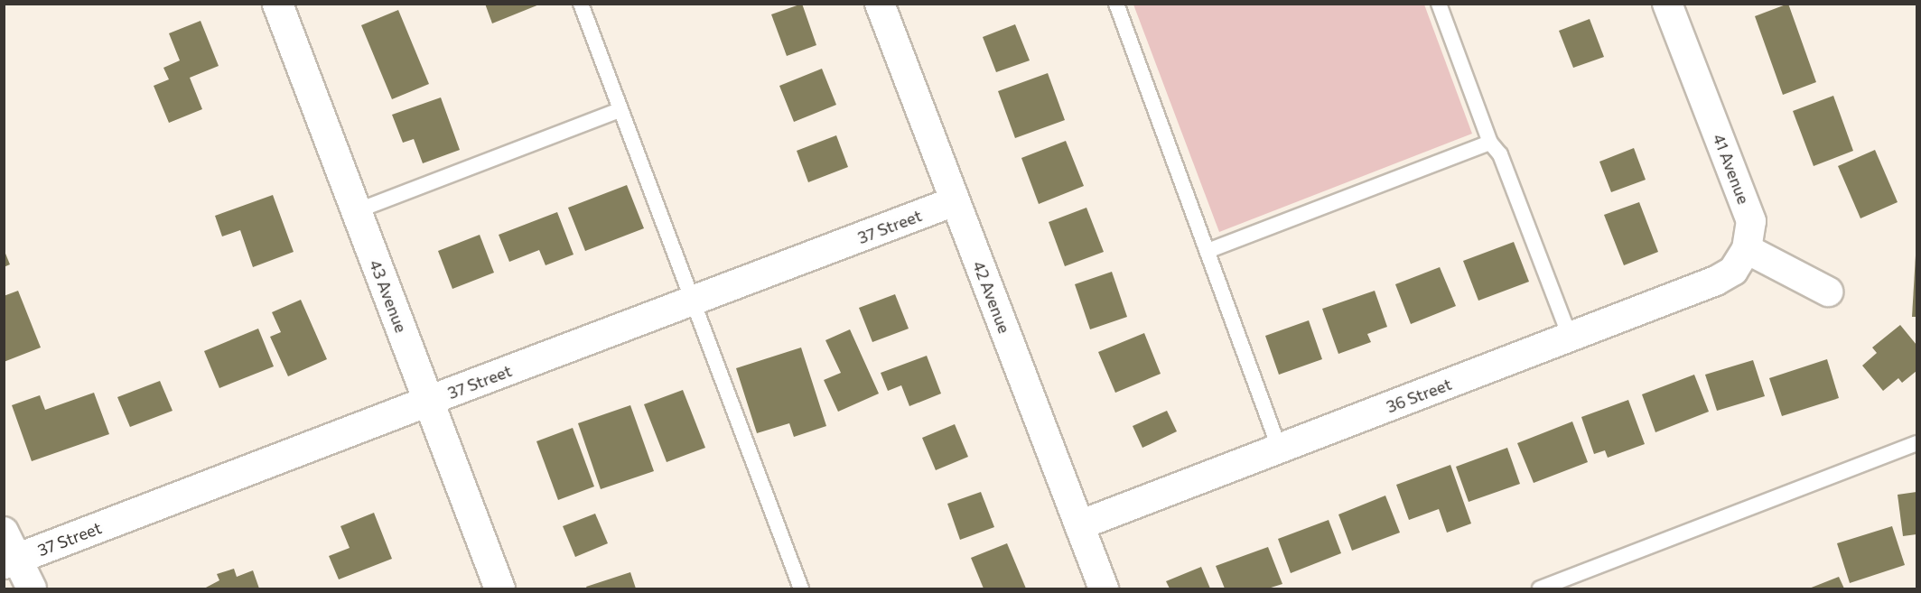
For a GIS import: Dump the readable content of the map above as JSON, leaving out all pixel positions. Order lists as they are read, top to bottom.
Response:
{
  "streets": {
    "street": [
      "41 Avenue",
      "37 Street",
      "43 Avenue",
      "42 Avenue",
      "36 Street"
    ]
  },
  "crossings": [
    ["41 Avenue", "36 Street"],
    ["37 Street", "43 Avenue"],
    ["37 Street", "42 Avenue"],
    ["42 Avenue", "36 Street"]
  ]
}
